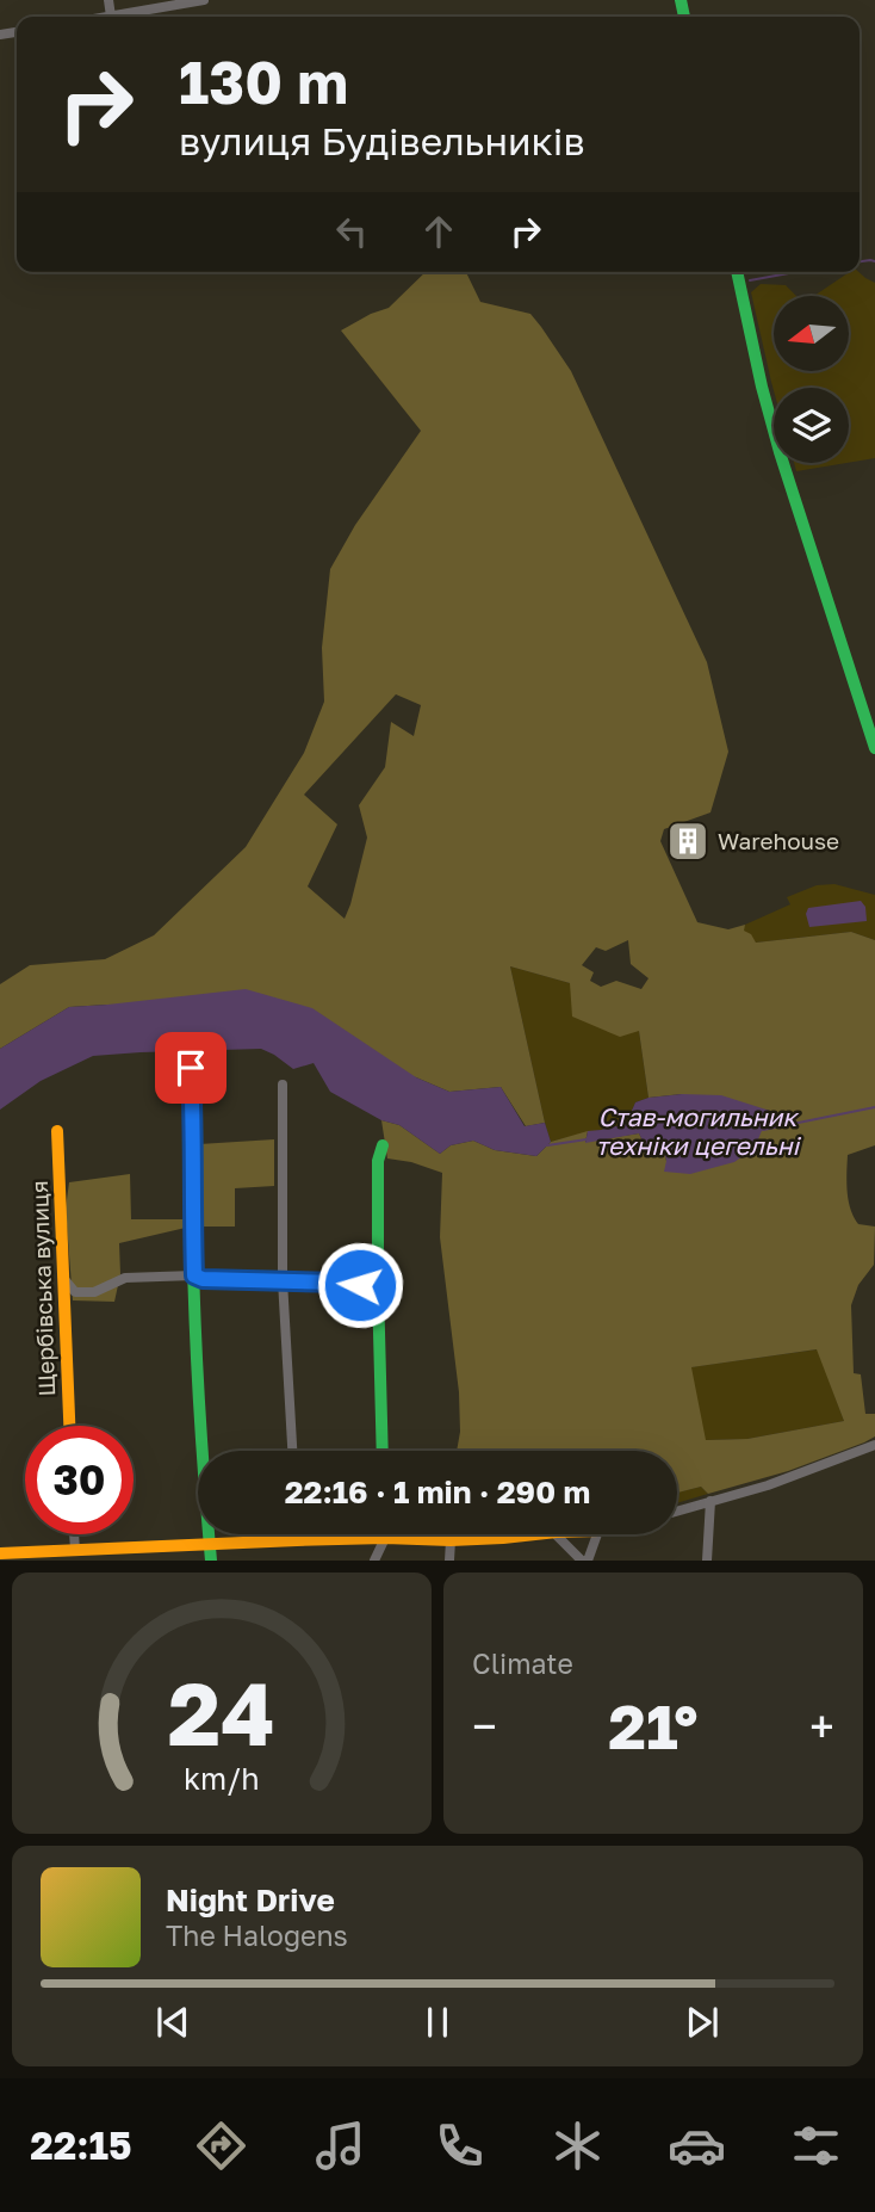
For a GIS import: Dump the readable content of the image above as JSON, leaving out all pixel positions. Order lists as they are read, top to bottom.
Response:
{
  "streets": {
    "street": ["Щербівська вулиця"]
  },
  "water": ["Став-могильник техніки цегельні"],
  "places": {
    "building": ["Warehouse"]
  },
  "north": "left",
  "page": {
    "turn": ["130 m", "вулиця Будівельників"],
    "limit": "30",
    "trip": "22:16 · 1 min · 290 m",
    "tile": "Climate",
    "heat": ["−", "21°", "+"],
    "song": ["Night Drive", "The Halogens"],
    "tabs": "22:15",
    "gauge": ["24", "km/h"]
  }
}
